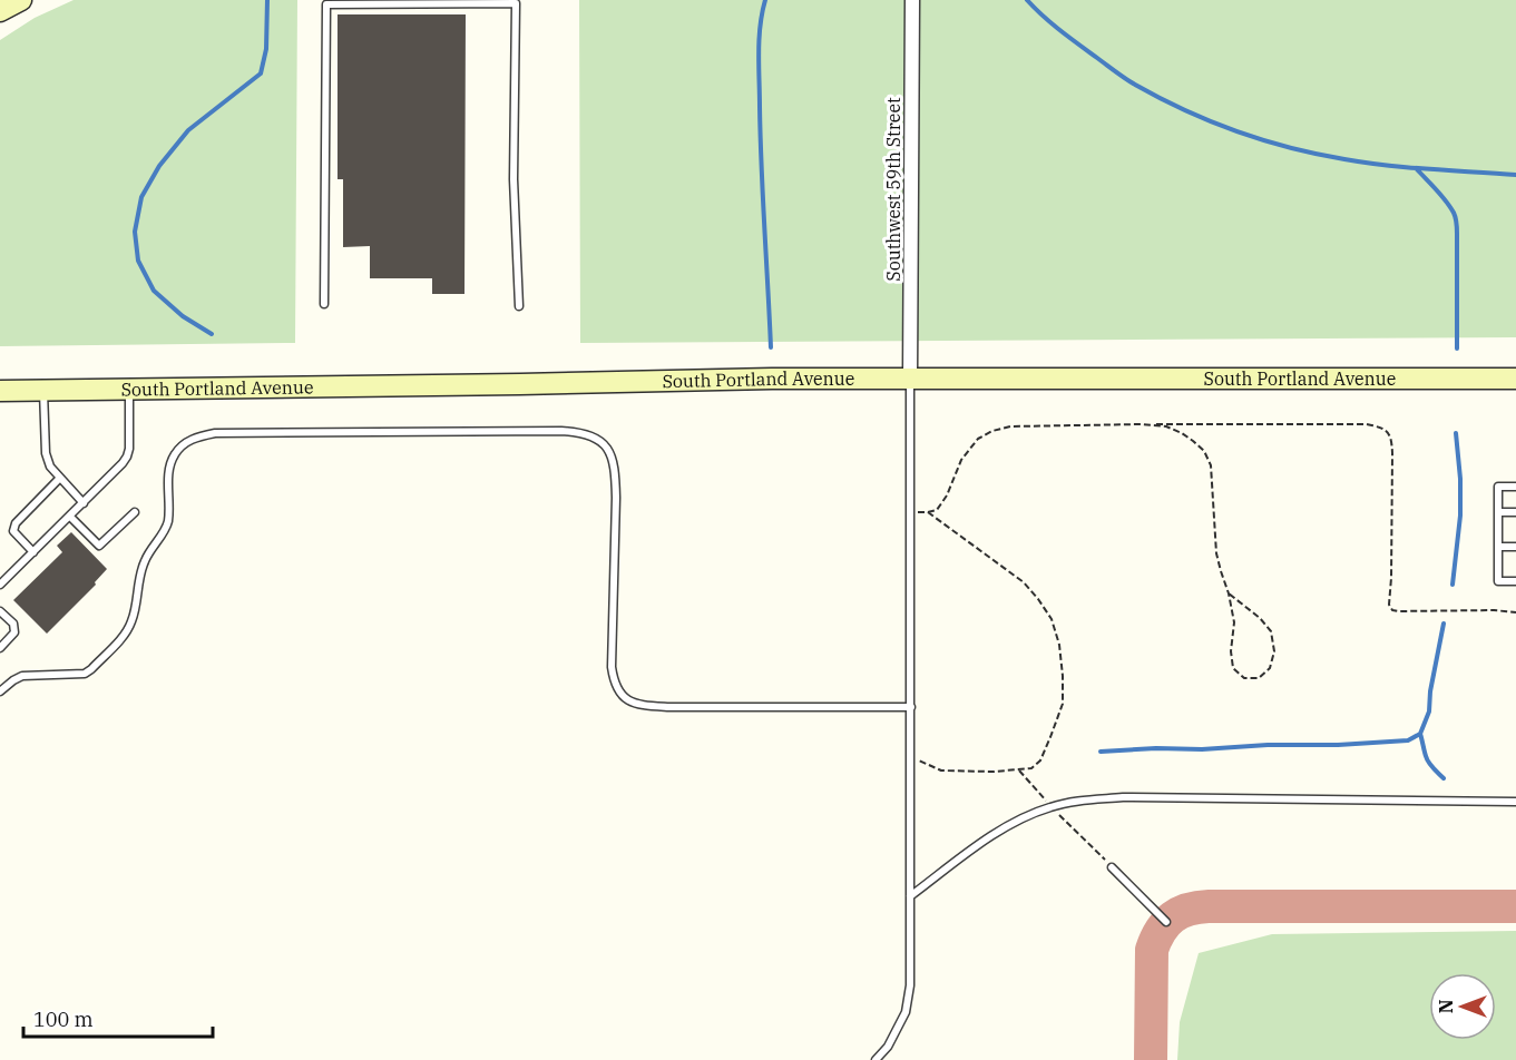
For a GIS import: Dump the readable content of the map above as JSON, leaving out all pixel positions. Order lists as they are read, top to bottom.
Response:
{
  "streets": {
    "main road": ["South Portland Avenue"],
    "street": ["Southwest 59th Street"]
  },
  "crossings": [
    ["Southwest 59th Street", "South Portland Avenue"]
  ],
  "scale_bar": "100 m",
  "north": "left"
}
